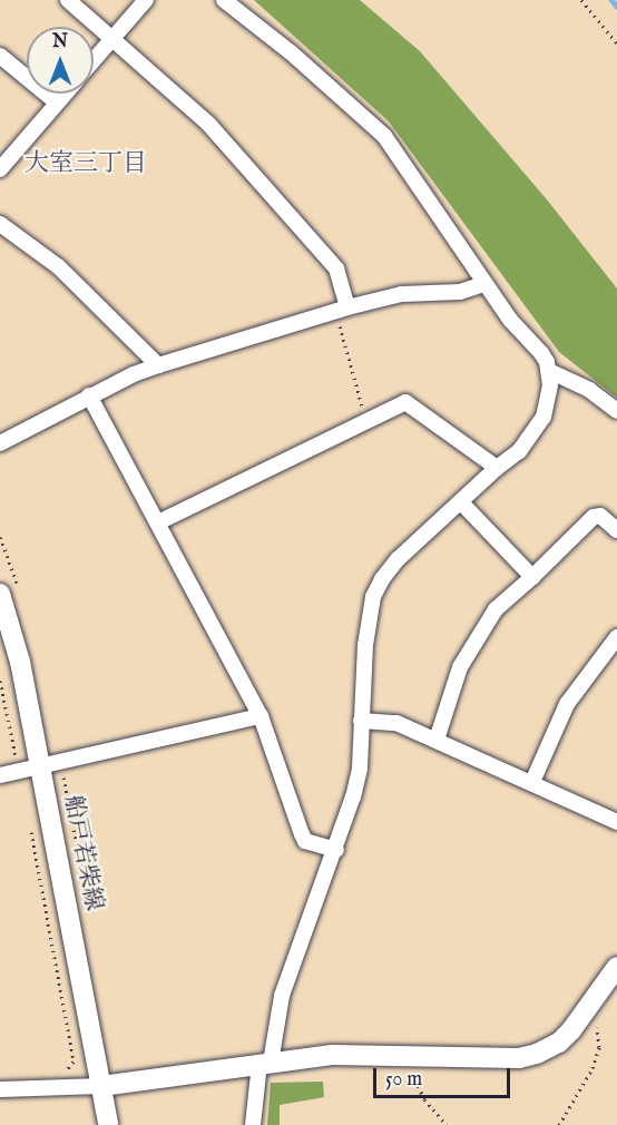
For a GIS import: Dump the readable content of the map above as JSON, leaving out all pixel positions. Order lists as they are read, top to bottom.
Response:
{
  "streets": {
    "street": ["船戸若柴線"]
  },
  "districts": ["大室三丁目"],
  "scale_bar": "50 m",
  "north": "top"
}
